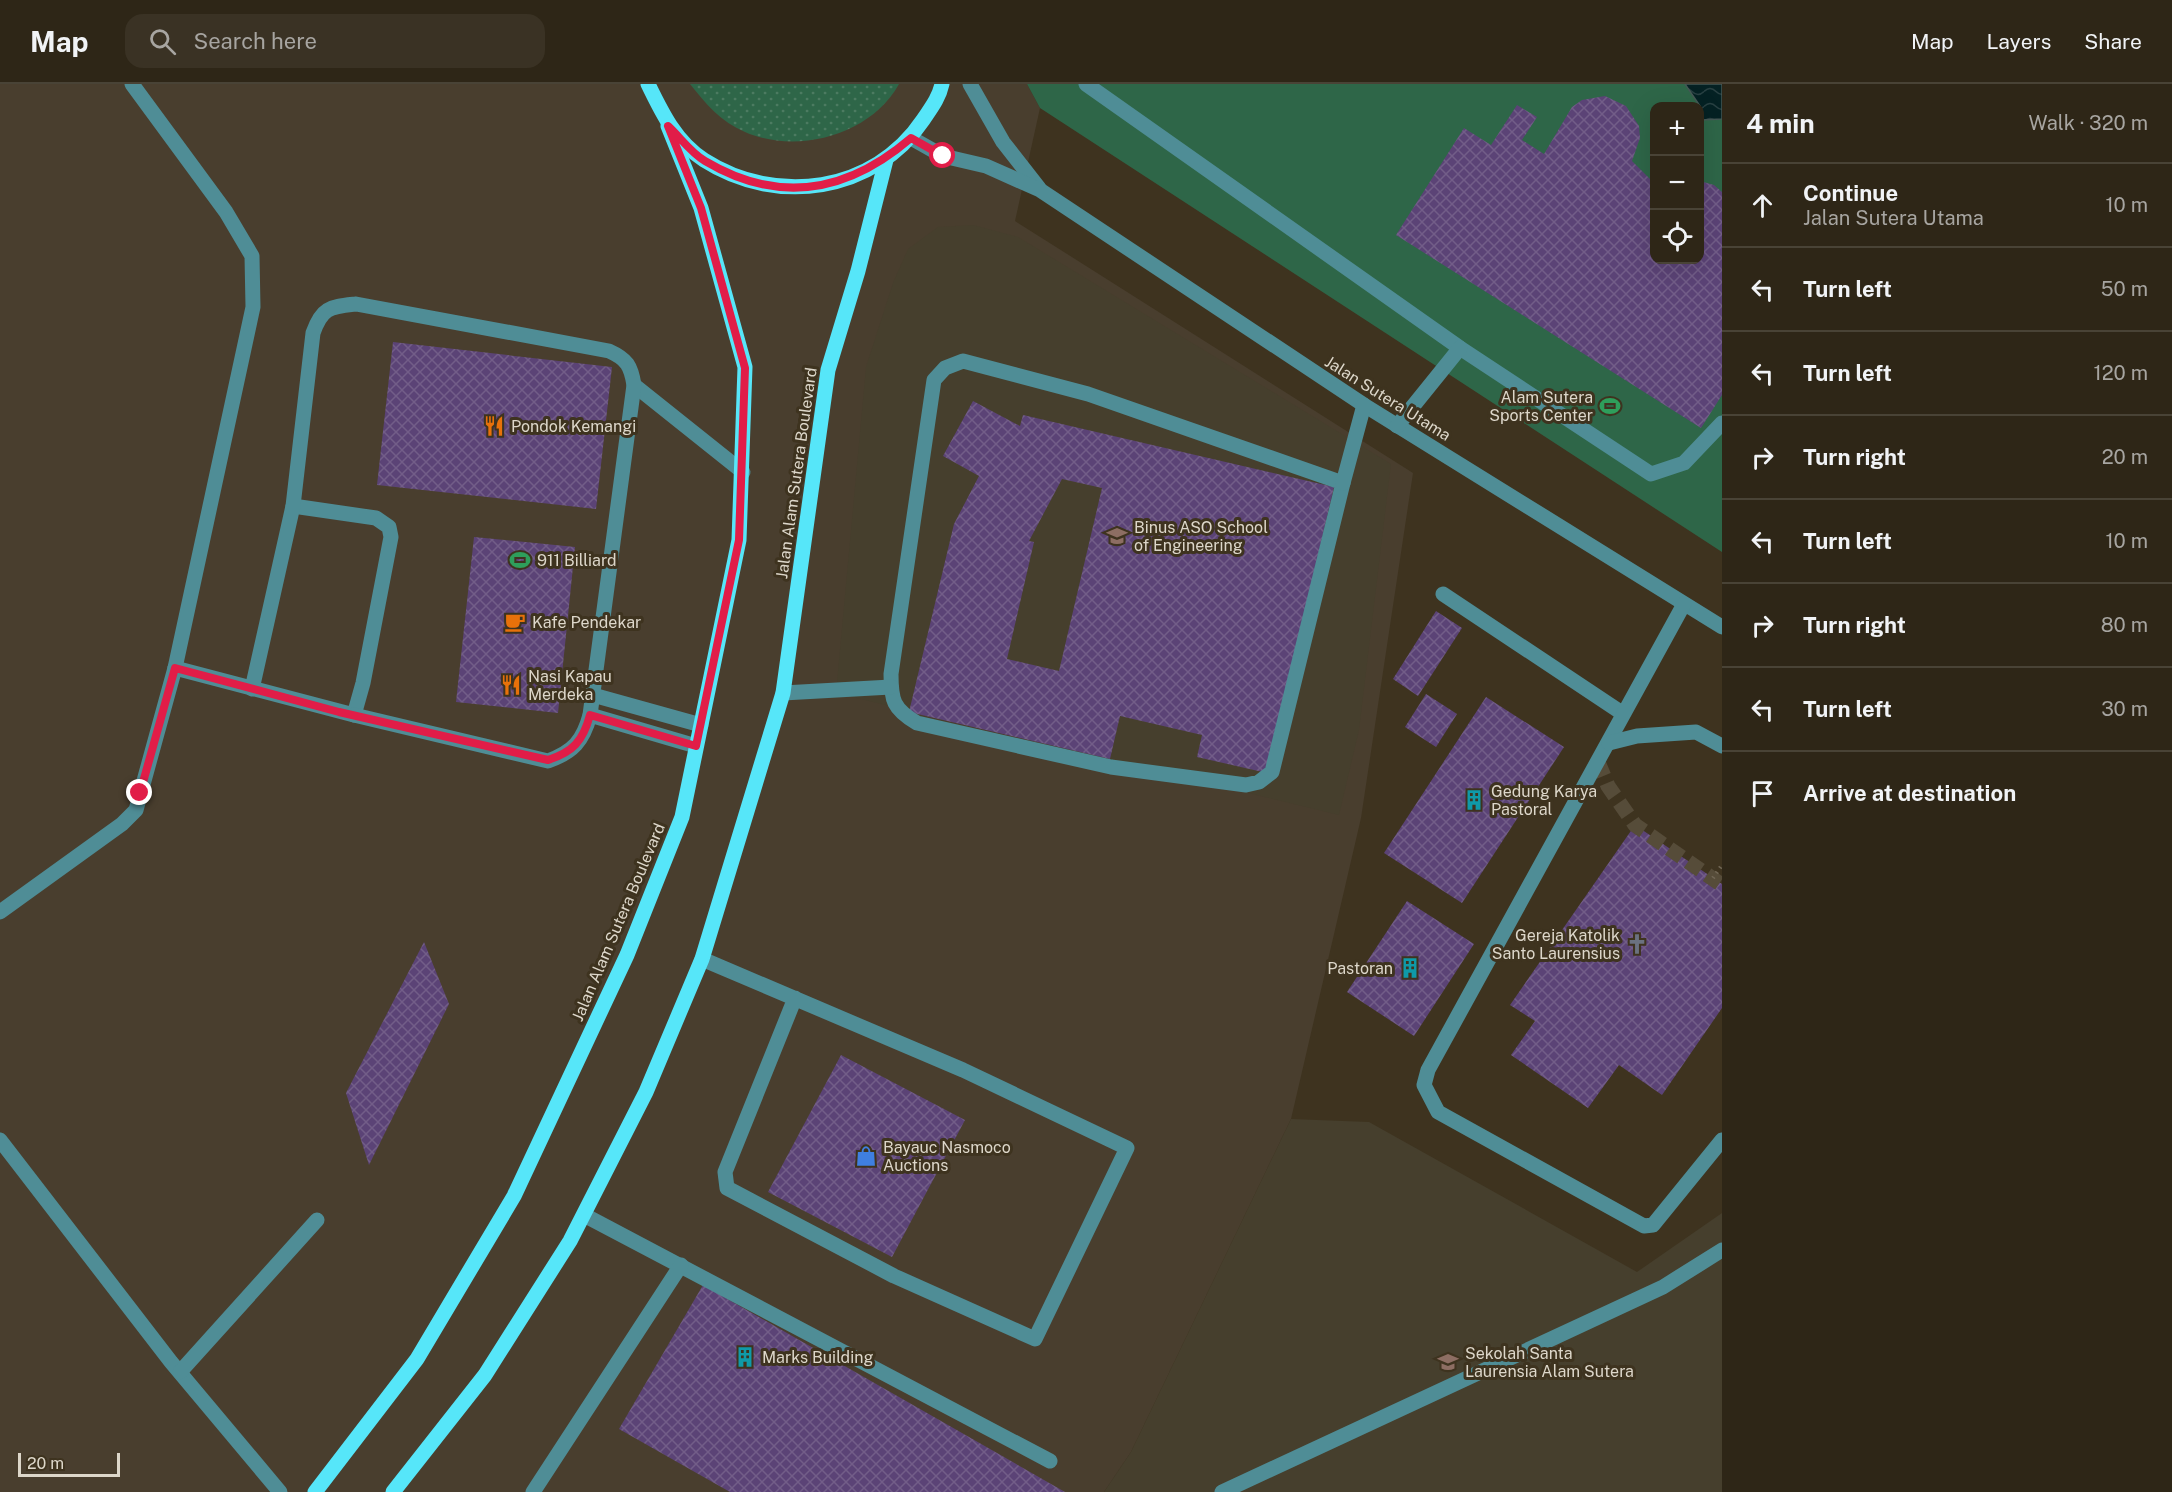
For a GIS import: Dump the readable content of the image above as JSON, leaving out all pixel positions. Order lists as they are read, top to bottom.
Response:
{
  "streets": {
    "main road": ["Jalan Alam Sutera Boulevard"],
    "street": ["Jalan Sutera Utama"]
  },
  "places": {
    "sports": ["Alam Sutera Sports Center", "911 Billiard"],
    "restaurant": ["Pondok Kemangi", "Nasi Kapau Merdeka"],
    "school or university": ["Binus ASO School of Engineering", "Sekolah Santa Laurensia Alam Sutera"],
    "cafe": ["Kafe Pendekar"],
    "building": ["Gedung Karya Pastoral", "Pastoran", "Marks Building"],
    "church": ["Gereja Katolik Santo Laurensius"],
    "shop": ["Bayauc Nasmoco Auctions"]
  },
  "scale_bar": "20 m",
  "page": {
    "header": "Map",
    "search": "Search here",
    "nav": ["Map", "Layers", "Share"],
    "heading": ["4 min", "Walk · 320 m"],
    "map_buttons": ["+", "−"],
    "list": [
      ["Continue", "Jalan Sutera Utama", "10 m"],
      ["Turn left", "50 m"],
      ["Turn left", "120 m"],
      ["Turn right", "20 m"],
      ["Turn left", "10 m"],
      ["Turn right", "80 m"],
      ["Turn left", "30 m"],
      "Arrive at destination"
    ],
    "scale": "20 m"
  }
}
